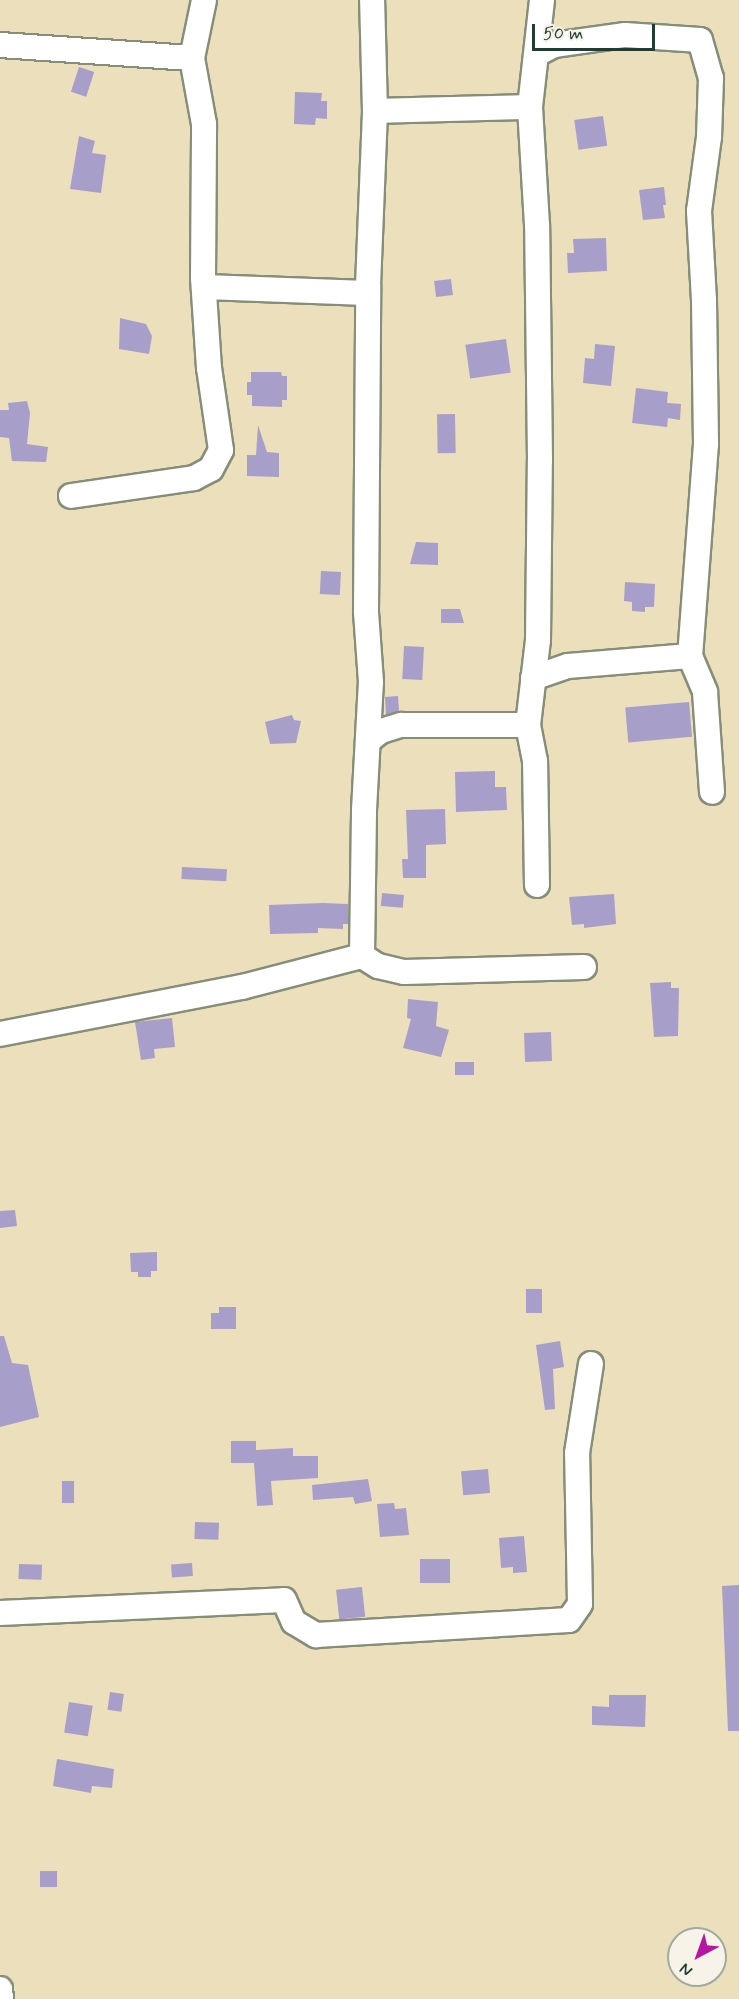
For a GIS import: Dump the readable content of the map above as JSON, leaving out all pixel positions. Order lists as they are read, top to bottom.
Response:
{
  "scale_bar": "50 m",
  "north": "bottom left"
}
